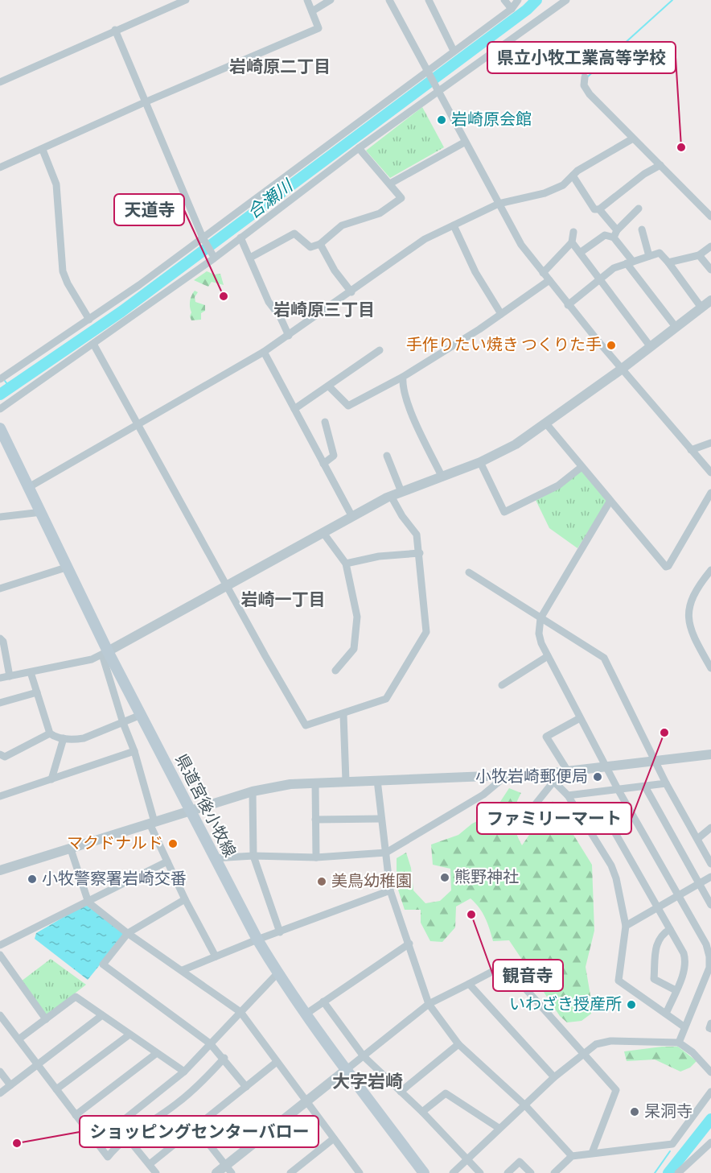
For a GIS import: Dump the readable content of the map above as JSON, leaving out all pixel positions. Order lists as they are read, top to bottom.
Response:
{
  "streets": {
    "main road": ["県道宮後小牧線"]
  },
  "districts": [
    "岩崎原二丁目",
    "岩崎原三丁目",
    "岩崎一丁目",
    "大字岩崎"
  ],
  "water": ["合瀬川"],
  "places": [
    "岩崎原会館",
    "県立小牧工業高等学校",
    "天道寺",
    "手作りたい焼き つくりた手",
    "ファミリーマート",
    "小牧岩崎郵便局",
    "マクドナルド",
    "熊野神社",
    "小牧警察署岩崎交番",
    "美鳥幼稚園",
    "観音寺",
    "いわざき授産所",
    "杲洞寺",
    "ショッピングセンターバロー"
  ]
}
